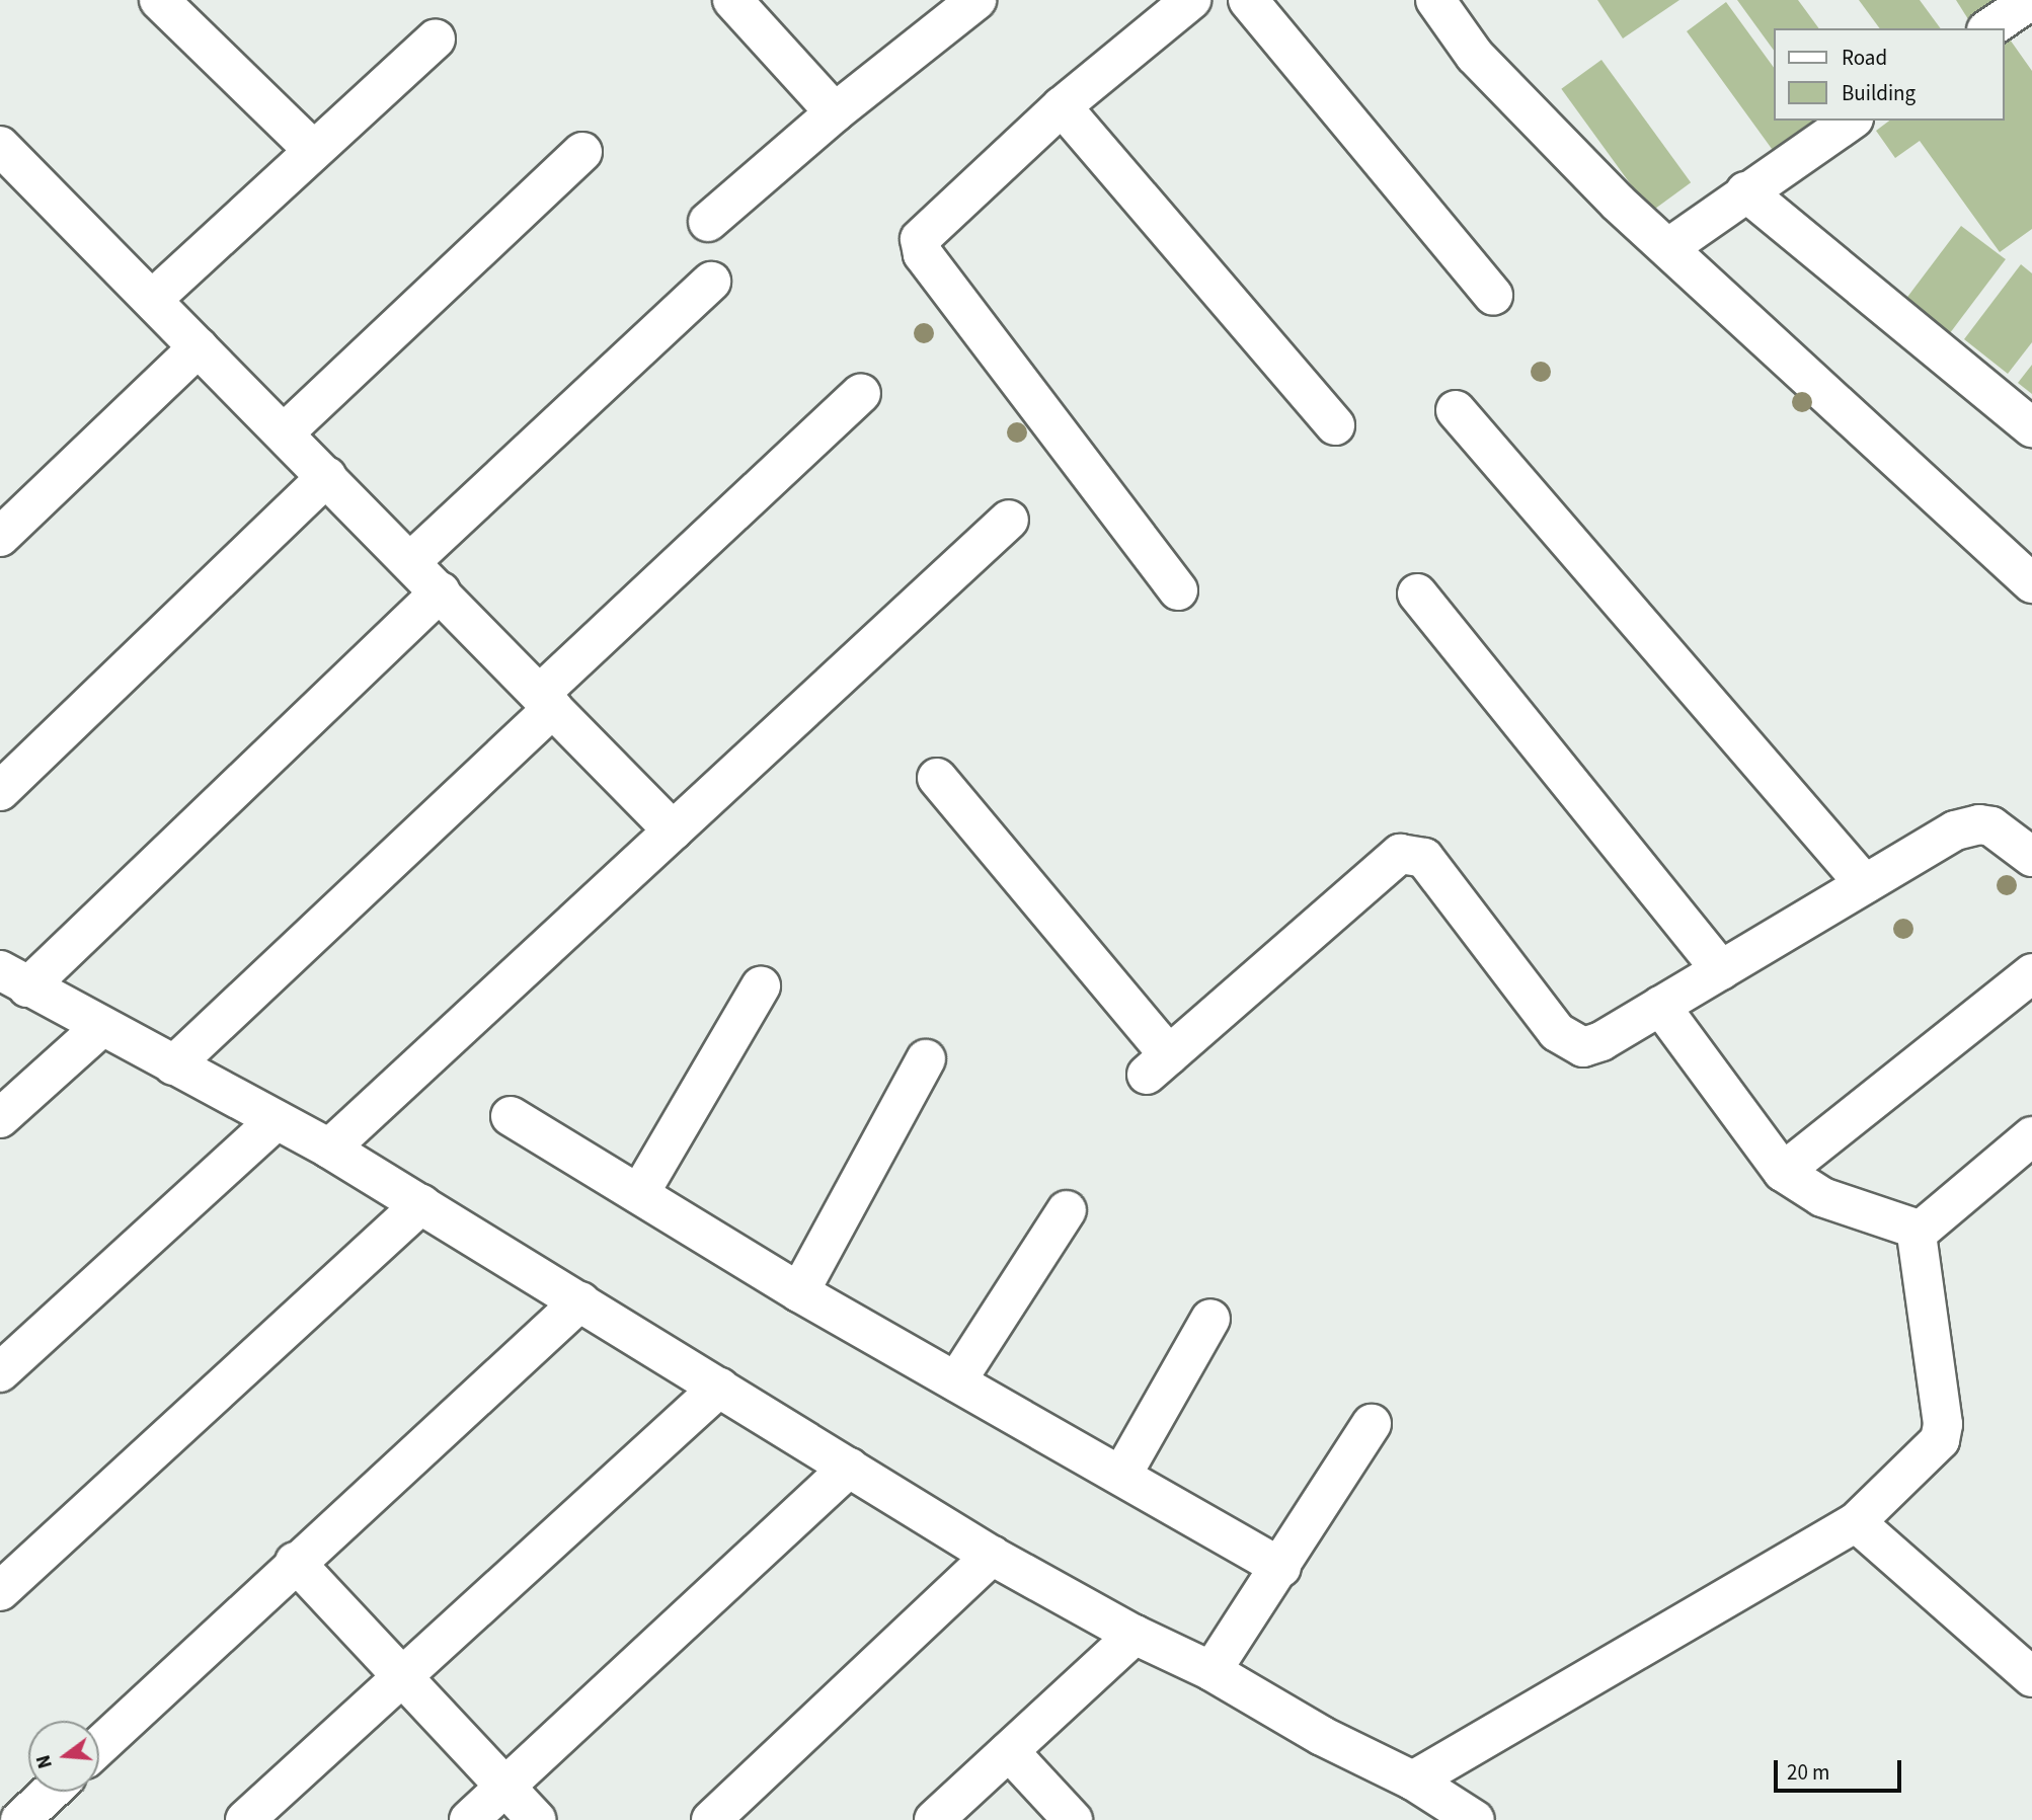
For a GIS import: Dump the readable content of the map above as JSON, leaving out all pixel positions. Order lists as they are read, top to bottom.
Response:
{
  "legend": ["Road", "Building"],
  "scale_bar": "20 m",
  "north": "left"
}
